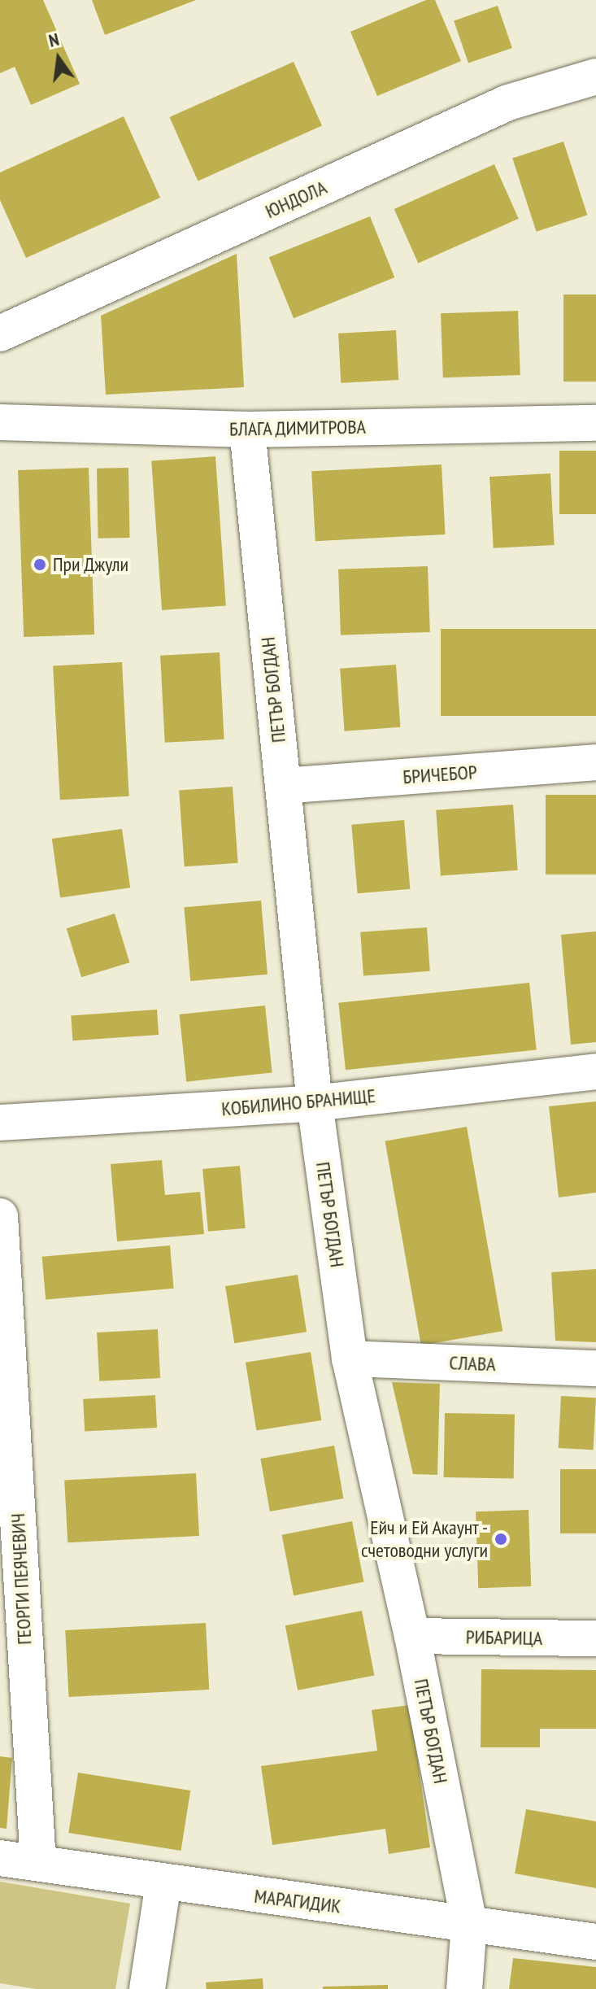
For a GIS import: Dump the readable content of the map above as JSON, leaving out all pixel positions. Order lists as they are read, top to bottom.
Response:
{
  "streets": {
    "street": [
      "ЮНДОЛА",
      "БЛАГА ДИМИТРОВА",
      "ПЕТЪР БОГДАН",
      "БРИЧЕБОР",
      "КОБИЛИНО БРАНИЩЕ",
      "СЛАВА",
      "ГЕОРГИ ПЕЯЧЕВИЧ",
      "РИБАРИЦА",
      "МАРАГИДИК"
    ]
  },
  "crossings": [
    ["БЛАГА ДИМИТРОВА", "ПЕТЪР БОГДАН"],
    ["ПЕТЪР БОГДАН", "БРИЧЕБОР"],
    ["ПЕТЪР БОГДАН", "КОБИЛИНО БРАНИЩЕ"],
    ["ПЕТЪР БОГДАН", "СЛАВА"],
    ["ПЕТЪР БОГДАН", "РИБАРИЦА"],
    ["ПЕТЪР БОГДАН", "МАРАГИДИК"],
    ["ГЕОРГИ ПЕЯЧЕВИЧ", "МАРАГИДИК"]
  ],
  "places": ["При Джули", "Ейч и Ей Акаунт - счетоводни услуги"],
  "north": "top"
}
